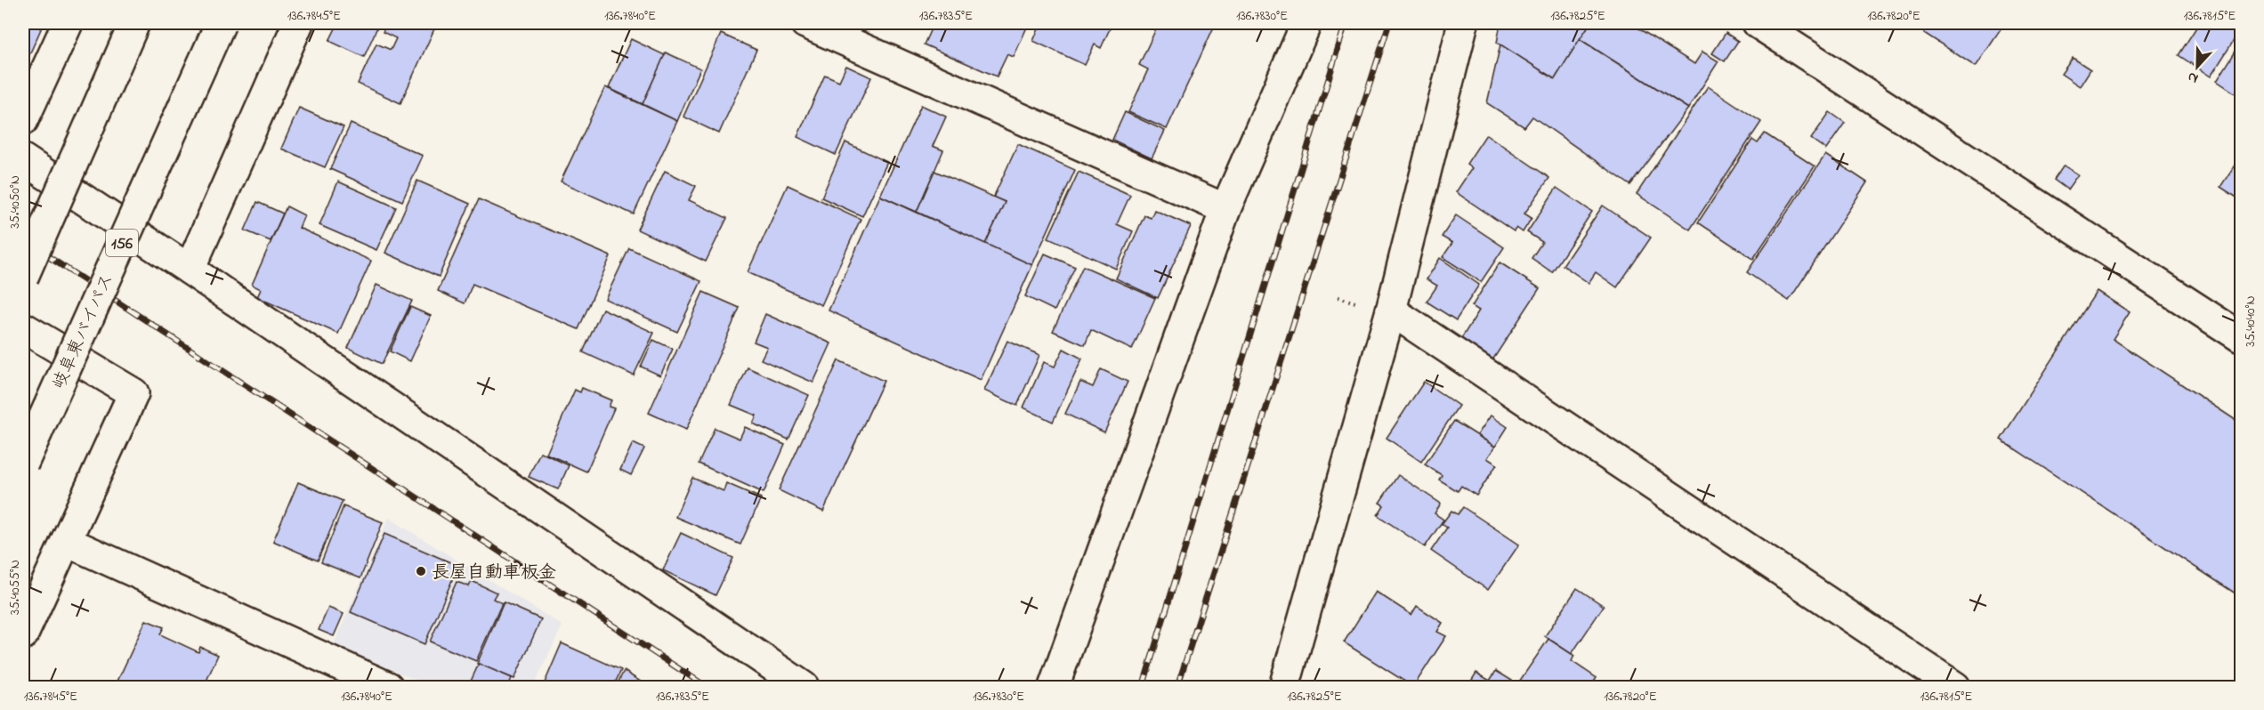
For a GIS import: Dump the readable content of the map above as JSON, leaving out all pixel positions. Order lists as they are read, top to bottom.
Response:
{
  "streets": {
    "main road": ["156", "岐阜東バイパス"]
  },
  "places": ["長屋自動車板金"],
  "north": "bottom",
  "coordinates": [
    "136.7845°E",
    "136.7840°E",
    "136.7835°E",
    "136.7830°E",
    "136.7825°E",
    "136.7820°E",
    "136.7815°E",
    "35.4050°N",
    "35.4040°N",
    "35.4055°N"
  ]
}
